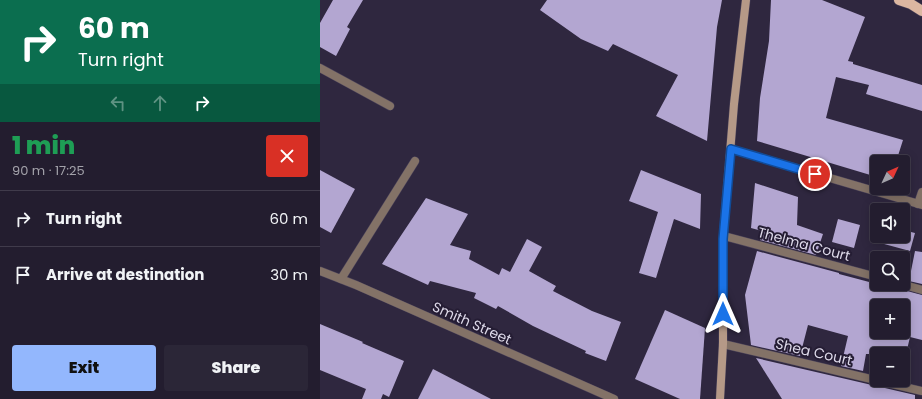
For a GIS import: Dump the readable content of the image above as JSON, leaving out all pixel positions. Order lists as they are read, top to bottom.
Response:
{
  "streets": {
    "street": ["Thelma Court", "Smith Street", "Shea Court"]
  },
  "north": "top right",
  "page": {
    "turn": ["60 m", "Turn right"],
    "heading": ["1 min", "90 m · 17:25"],
    "map_buttons": ["+", "−"],
    "list": [
      {
        "name": "Turn right",
        "value": "60 m"
      },
      {
        "name": "Arrive at destination",
        "value": "30 m"
      }
    ],
    "buttons": ["Exit", "Share"]
  }
}
